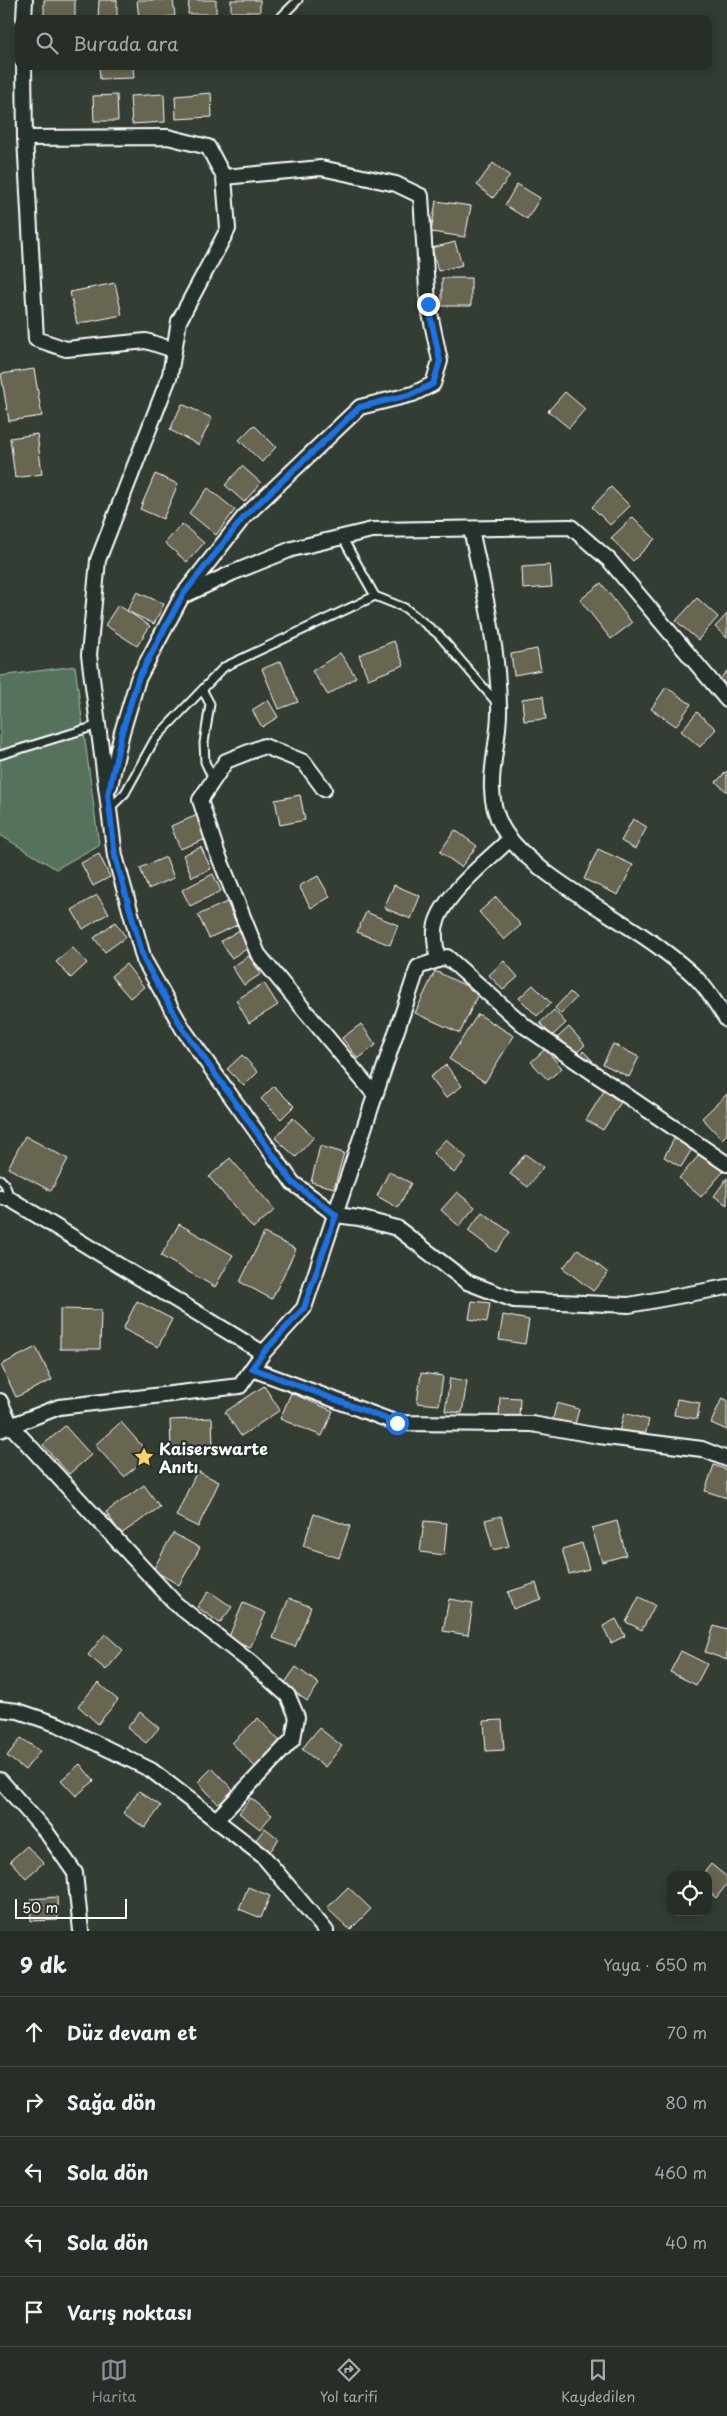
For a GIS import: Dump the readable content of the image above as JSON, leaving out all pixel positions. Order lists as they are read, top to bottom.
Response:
{
  "places": {
    "place": ["Kaiserswarte Anıtı"]
  },
  "scale_bar": "50 m",
  "page": {
    "search": "Burada ara",
    "scale": "50 m",
    "heading": ["9 dk", "Yaya · 650 m"],
    "list": [
      ["Düz devam et", "70 m"],
      ["Sağa dön", "80 m"],
      ["Sola dön", "460 m"],
      ["Sola dön", "40 m"],
      "Varış noktası"
    ],
    "nav": ["Harita", "Yol tarifi", "Kaydedilen"]
  }
}
